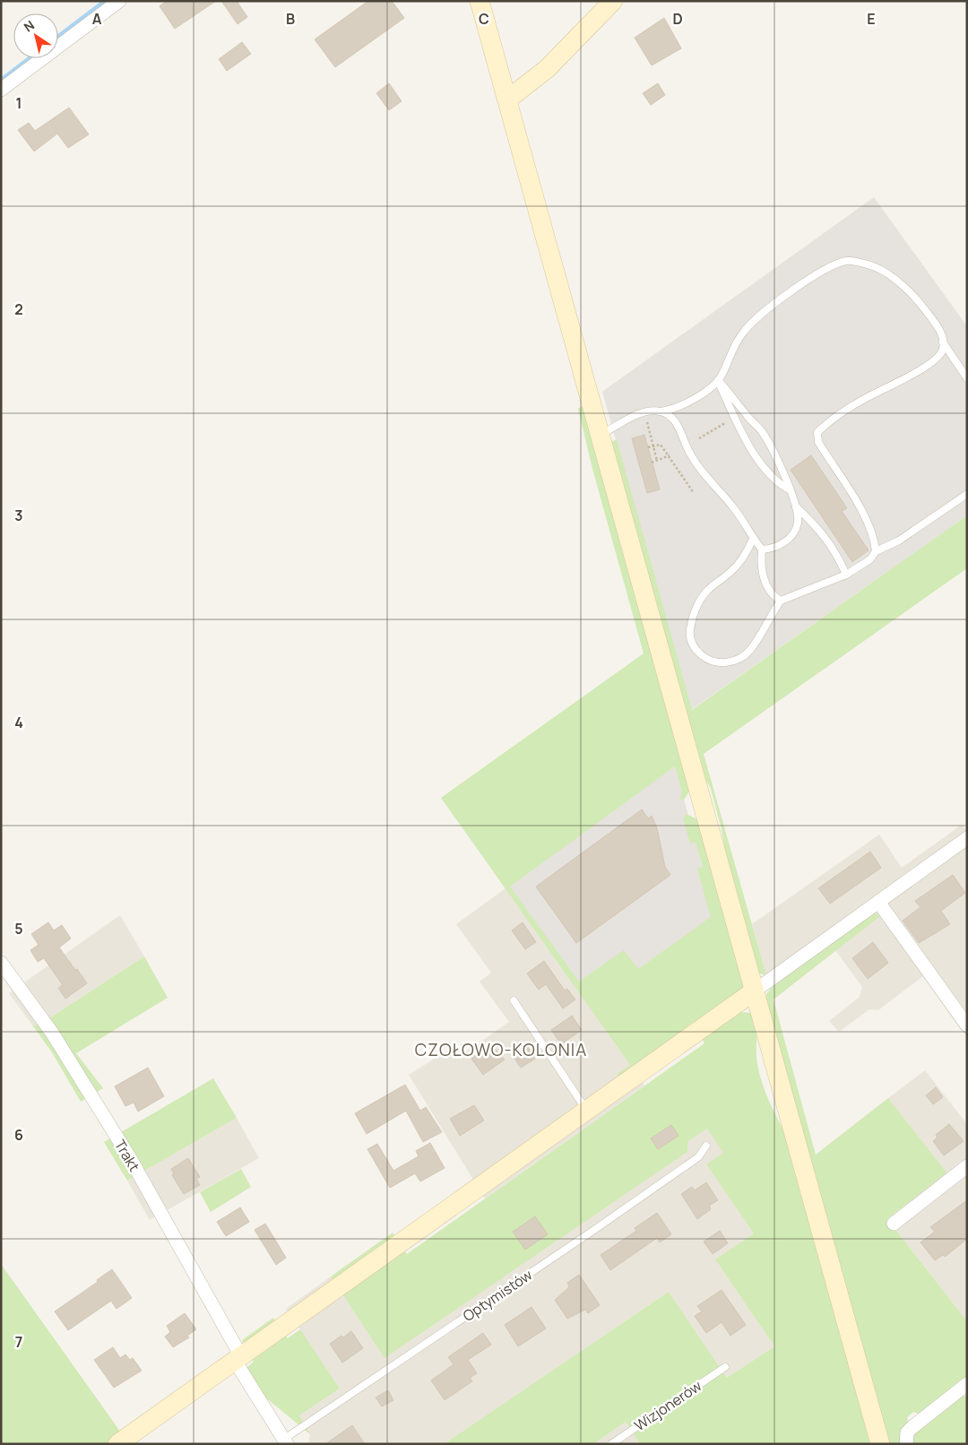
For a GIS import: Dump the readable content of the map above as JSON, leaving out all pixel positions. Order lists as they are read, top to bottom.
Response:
{
  "streets": {
    "street": ["Trakt"],
    "lane": ["Optymistów", "Wizjonerów"]
  },
  "crossings": [
    ["Trakt", "Optymistów"]
  ],
  "districts": ["CZOŁOWO-KOLONIA"],
  "north": "top left",
  "grid": {
    "columns": [
      "A",
      "B",
      "C",
      "D",
      "E"
    ],
    "rows": [
      "1",
      "2",
      "3",
      "4",
      "5",
      "6",
      "7"
    ]
  }
}
